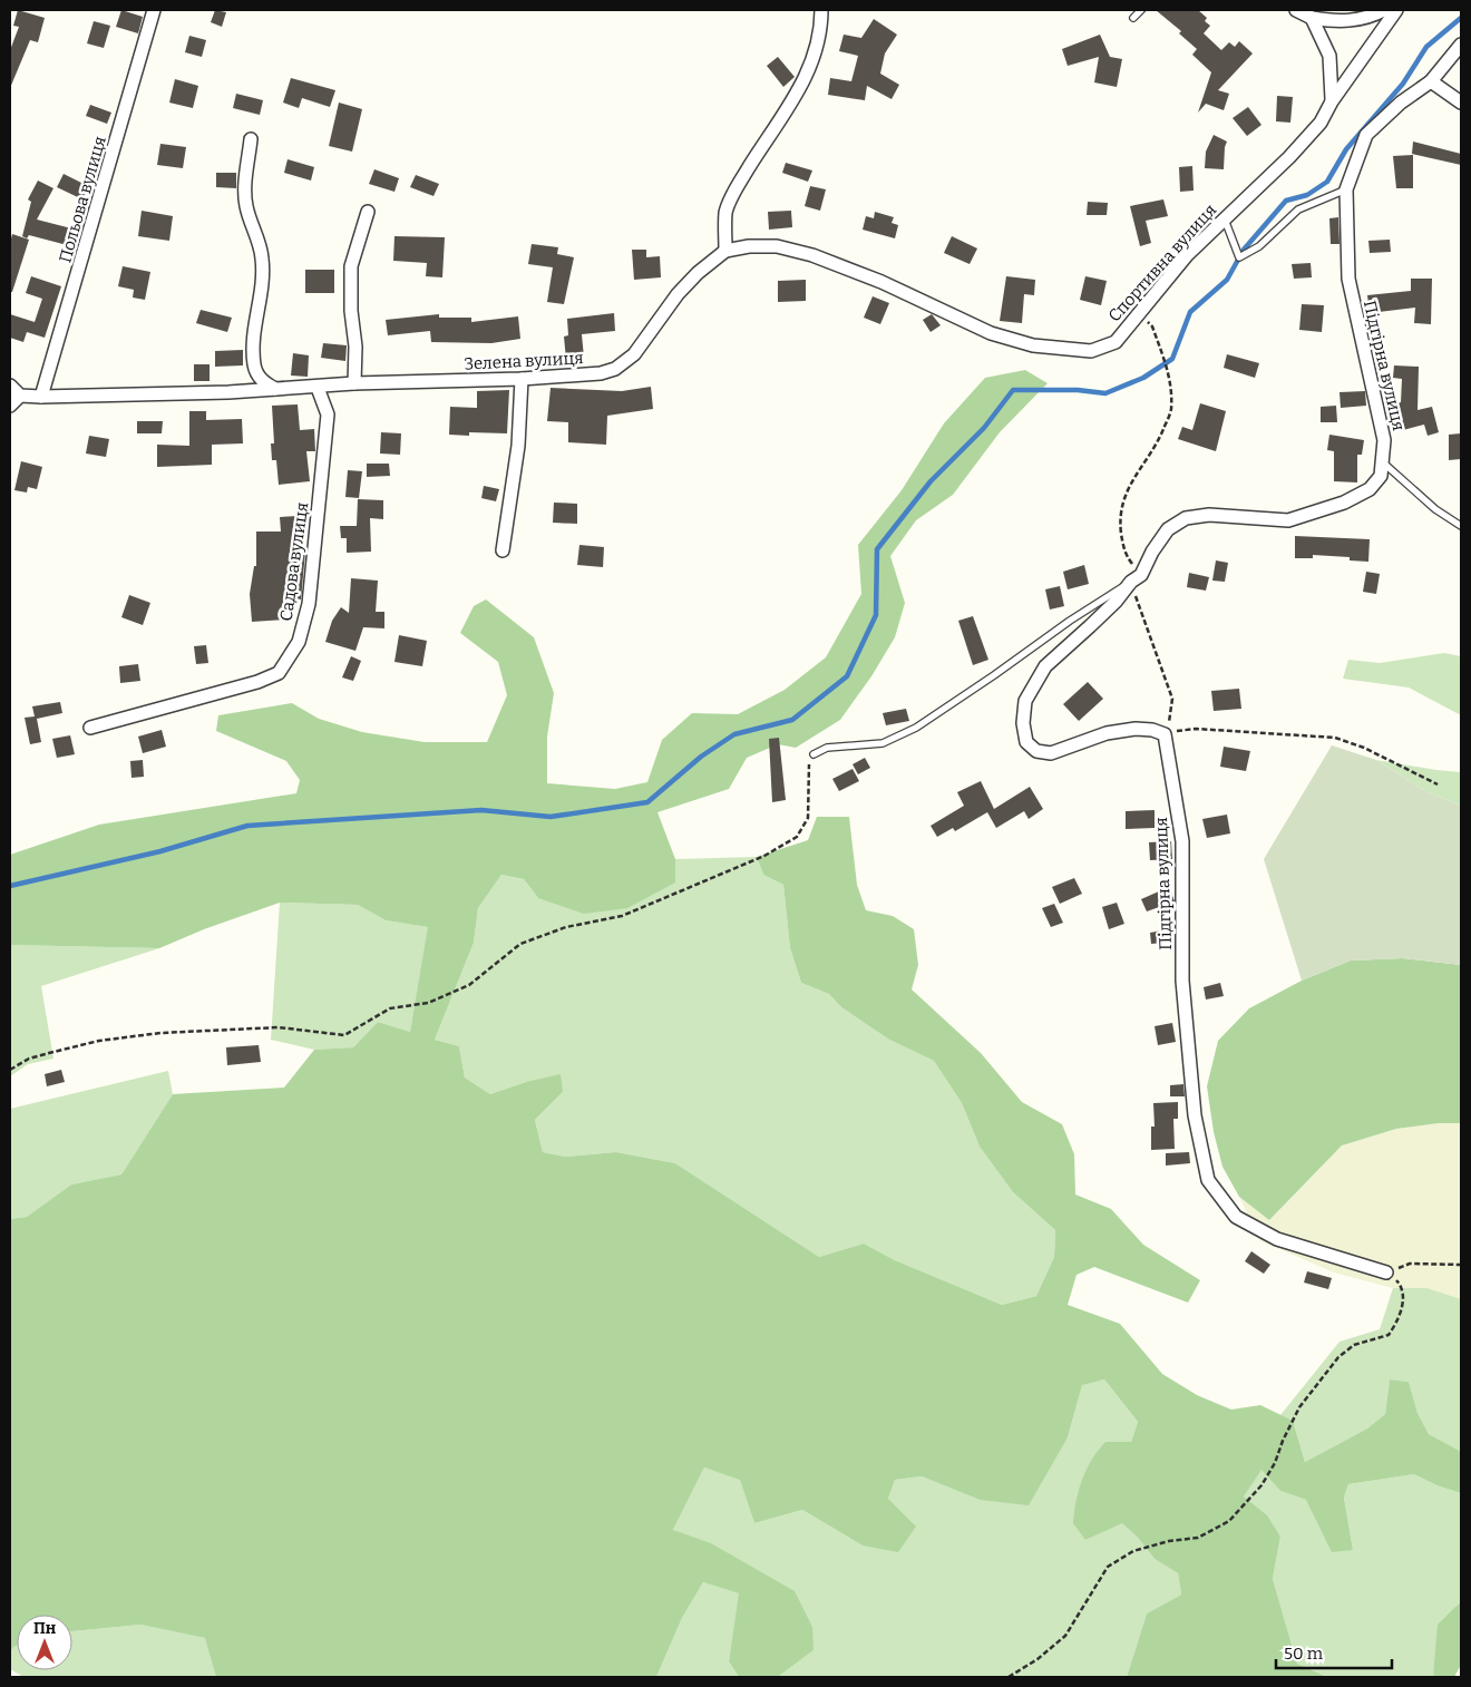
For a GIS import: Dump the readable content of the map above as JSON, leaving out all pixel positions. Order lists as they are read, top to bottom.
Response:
{
  "streets": {
    "street": [
      "Польова вулиця",
      "Спортивна вулиця",
      "Зелена вулиця",
      "Підгірна вулиця",
      "Садова вулиця"
    ]
  },
  "crossings": [
    ["Польова вулиця", "Зелена вулиця"],
    ["Спортивна вулиця", "Зелена вулиця"],
    ["Зелена вулиця", "Садова вулиця"]
  ],
  "scale_bar": "50 m",
  "north": "top"
}
